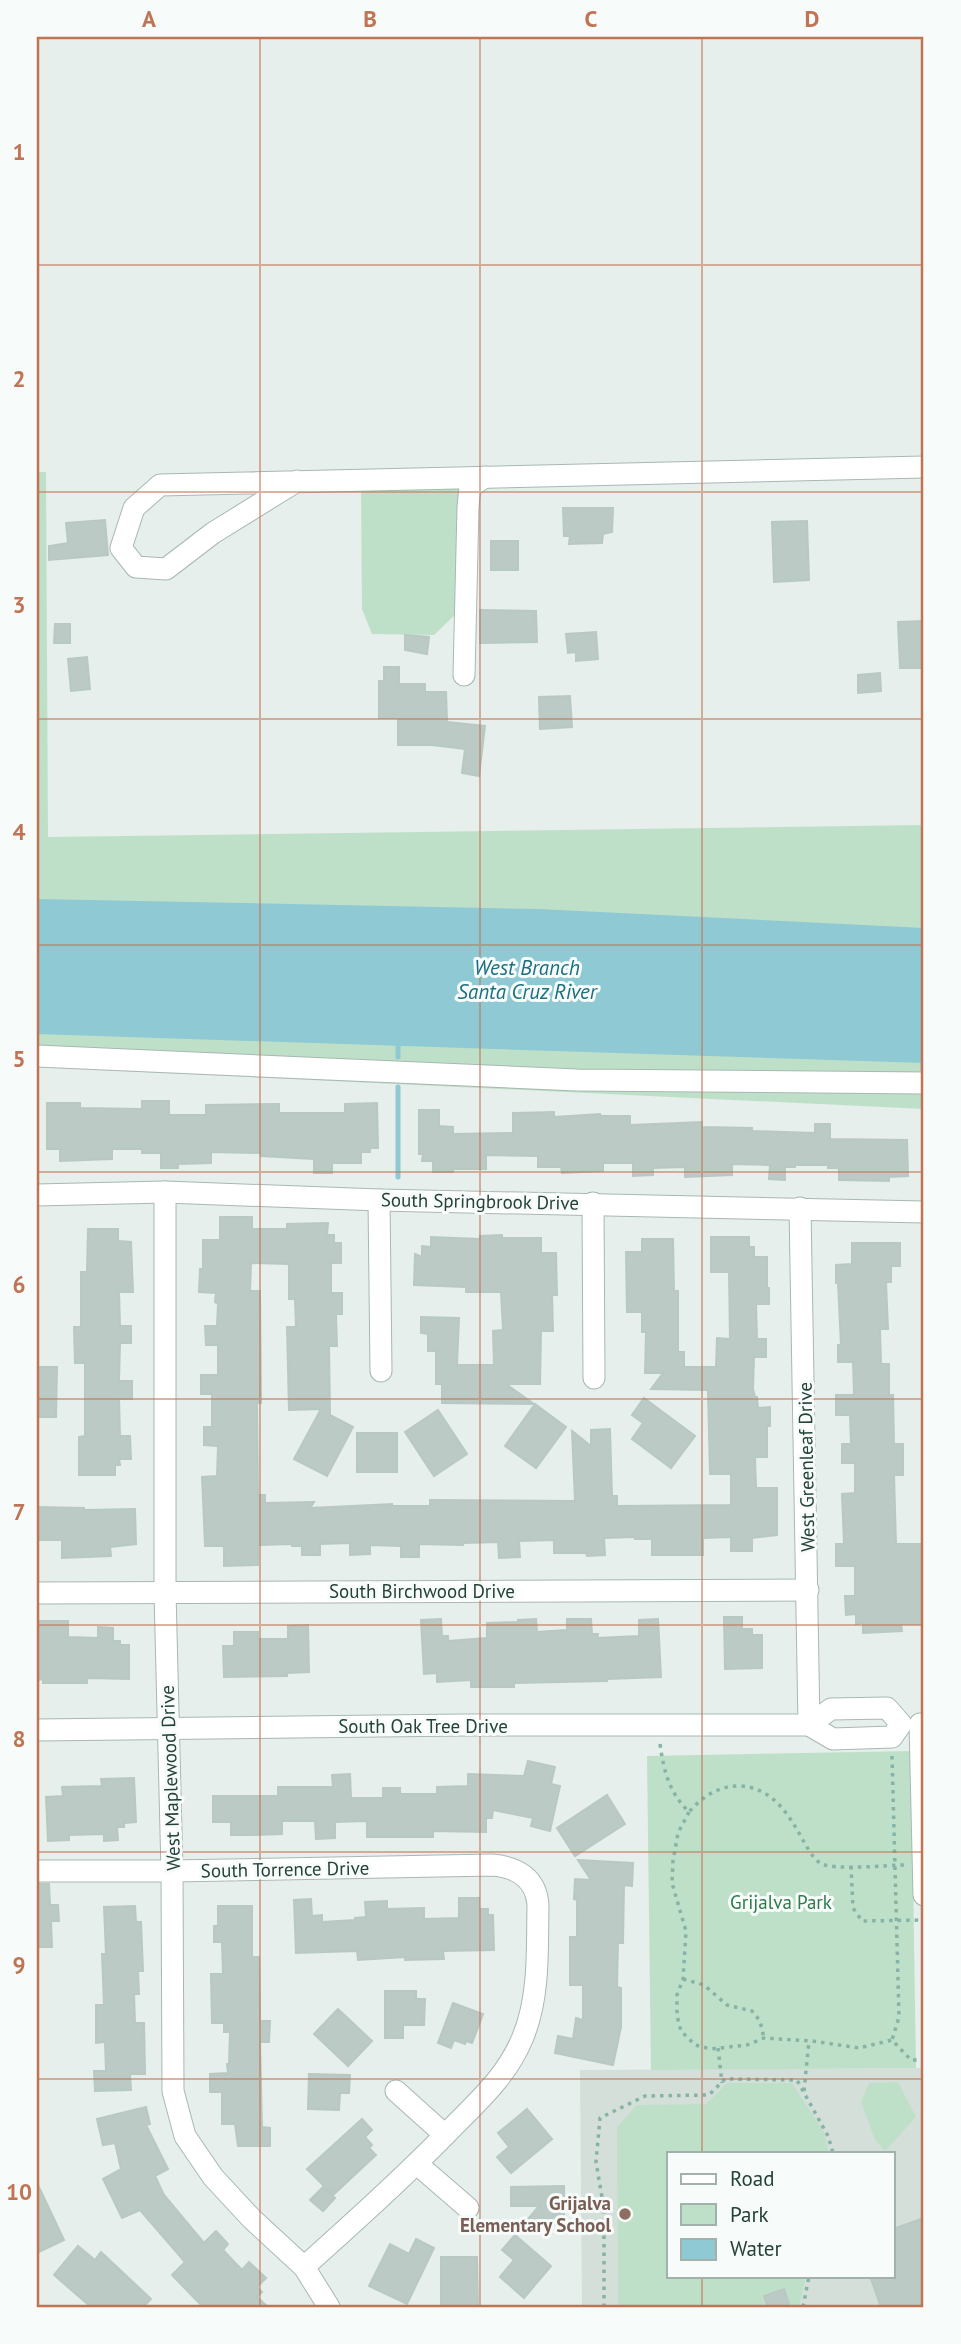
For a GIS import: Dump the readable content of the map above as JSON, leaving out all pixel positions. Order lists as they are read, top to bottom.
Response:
{
  "streets": {
    "street": [
      "South Springbrook Drive",
      "West Greenleaf Drive",
      "South Birchwood Drive",
      "South Oak Tree Drive",
      "West Maplewood Drive",
      "South Torrence Drive"
    ]
  },
  "crossings": [
    ["South Springbrook Drive", "West Greenleaf Drive"],
    ["South Springbrook Drive", "West Maplewood Drive"],
    ["West Greenleaf Drive", "South Birchwood Drive"],
    ["West Greenleaf Drive", "South Oak Tree Drive"],
    ["South Birchwood Drive", "West Maplewood Drive"],
    ["South Oak Tree Drive", "West Maplewood Drive"],
    ["West Maplewood Drive", "South Torrence Drive"]
  ],
  "water": ["West Branch Santa Cruz River"],
  "parks": ["Grijalva Park"],
  "places": ["Grijalva Elementary School"],
  "legend": ["Road", "Park", "Water"],
  "grid": {
    "columns": [
      "A",
      "B",
      "C",
      "D"
    ],
    "rows": [
      "1",
      "2",
      "3",
      "4",
      "5",
      "6",
      "7",
      "8",
      "9",
      "10"
    ]
  }
}
